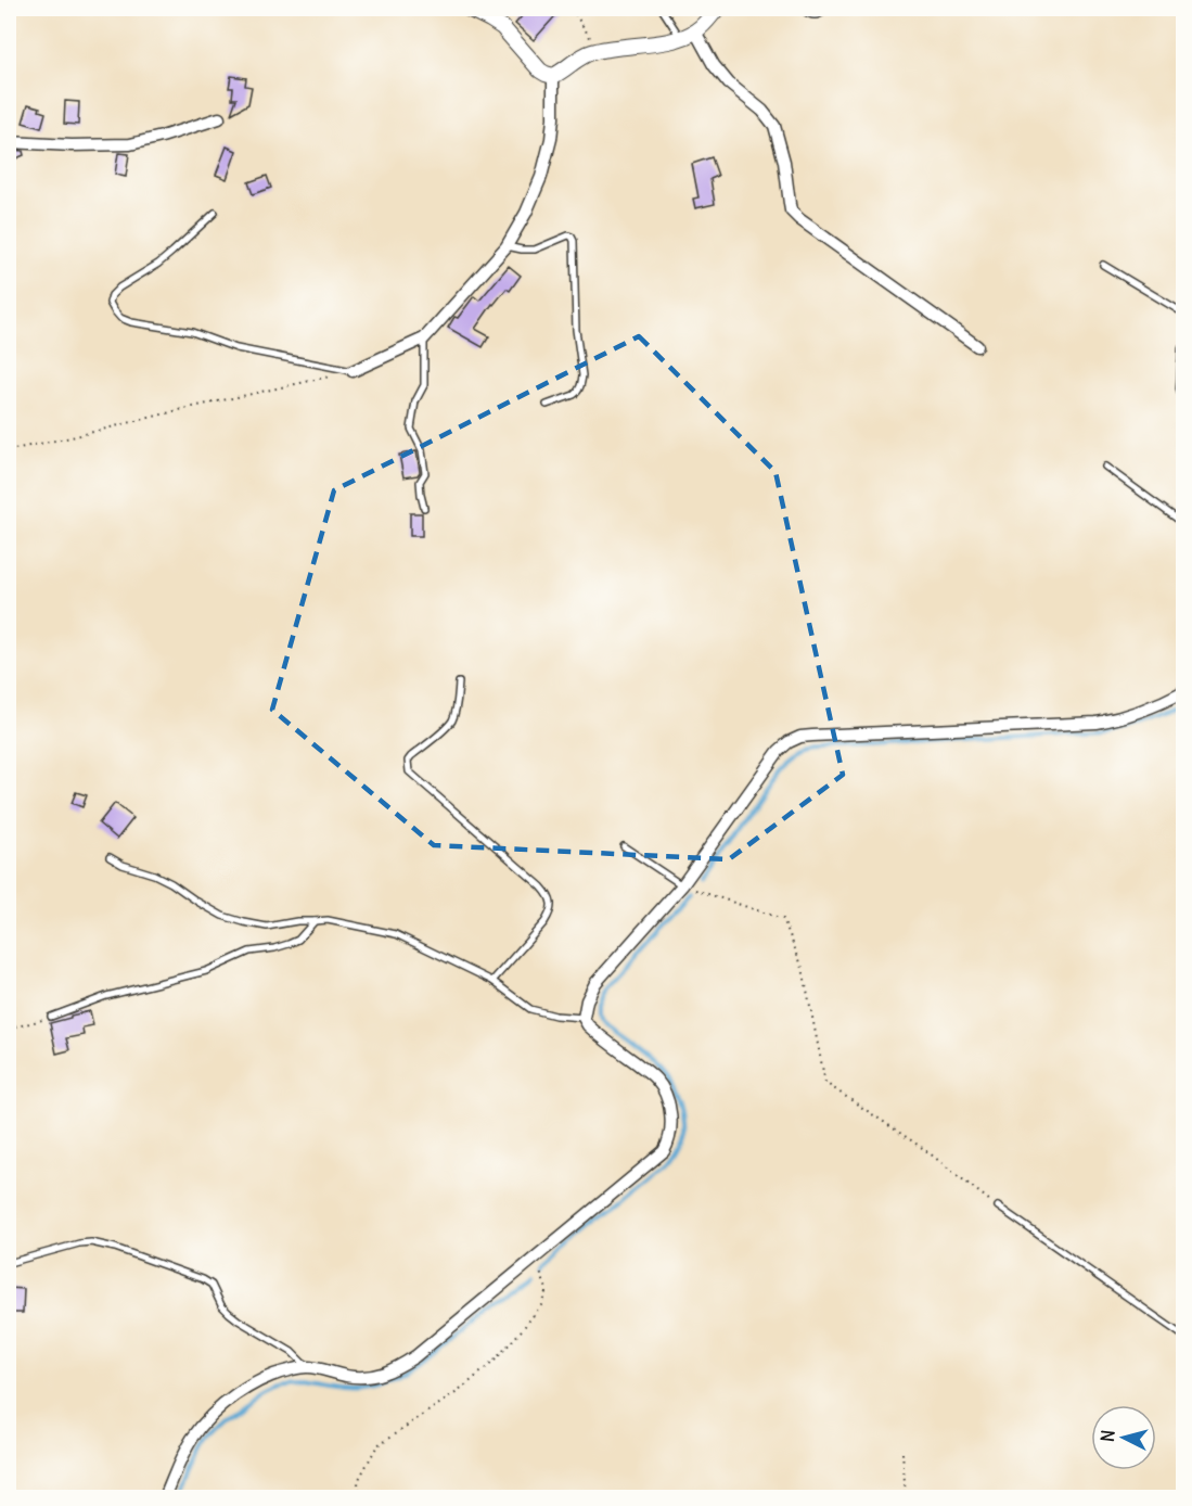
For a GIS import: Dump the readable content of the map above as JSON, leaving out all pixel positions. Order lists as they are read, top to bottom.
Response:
{
  "north": "left"
}
